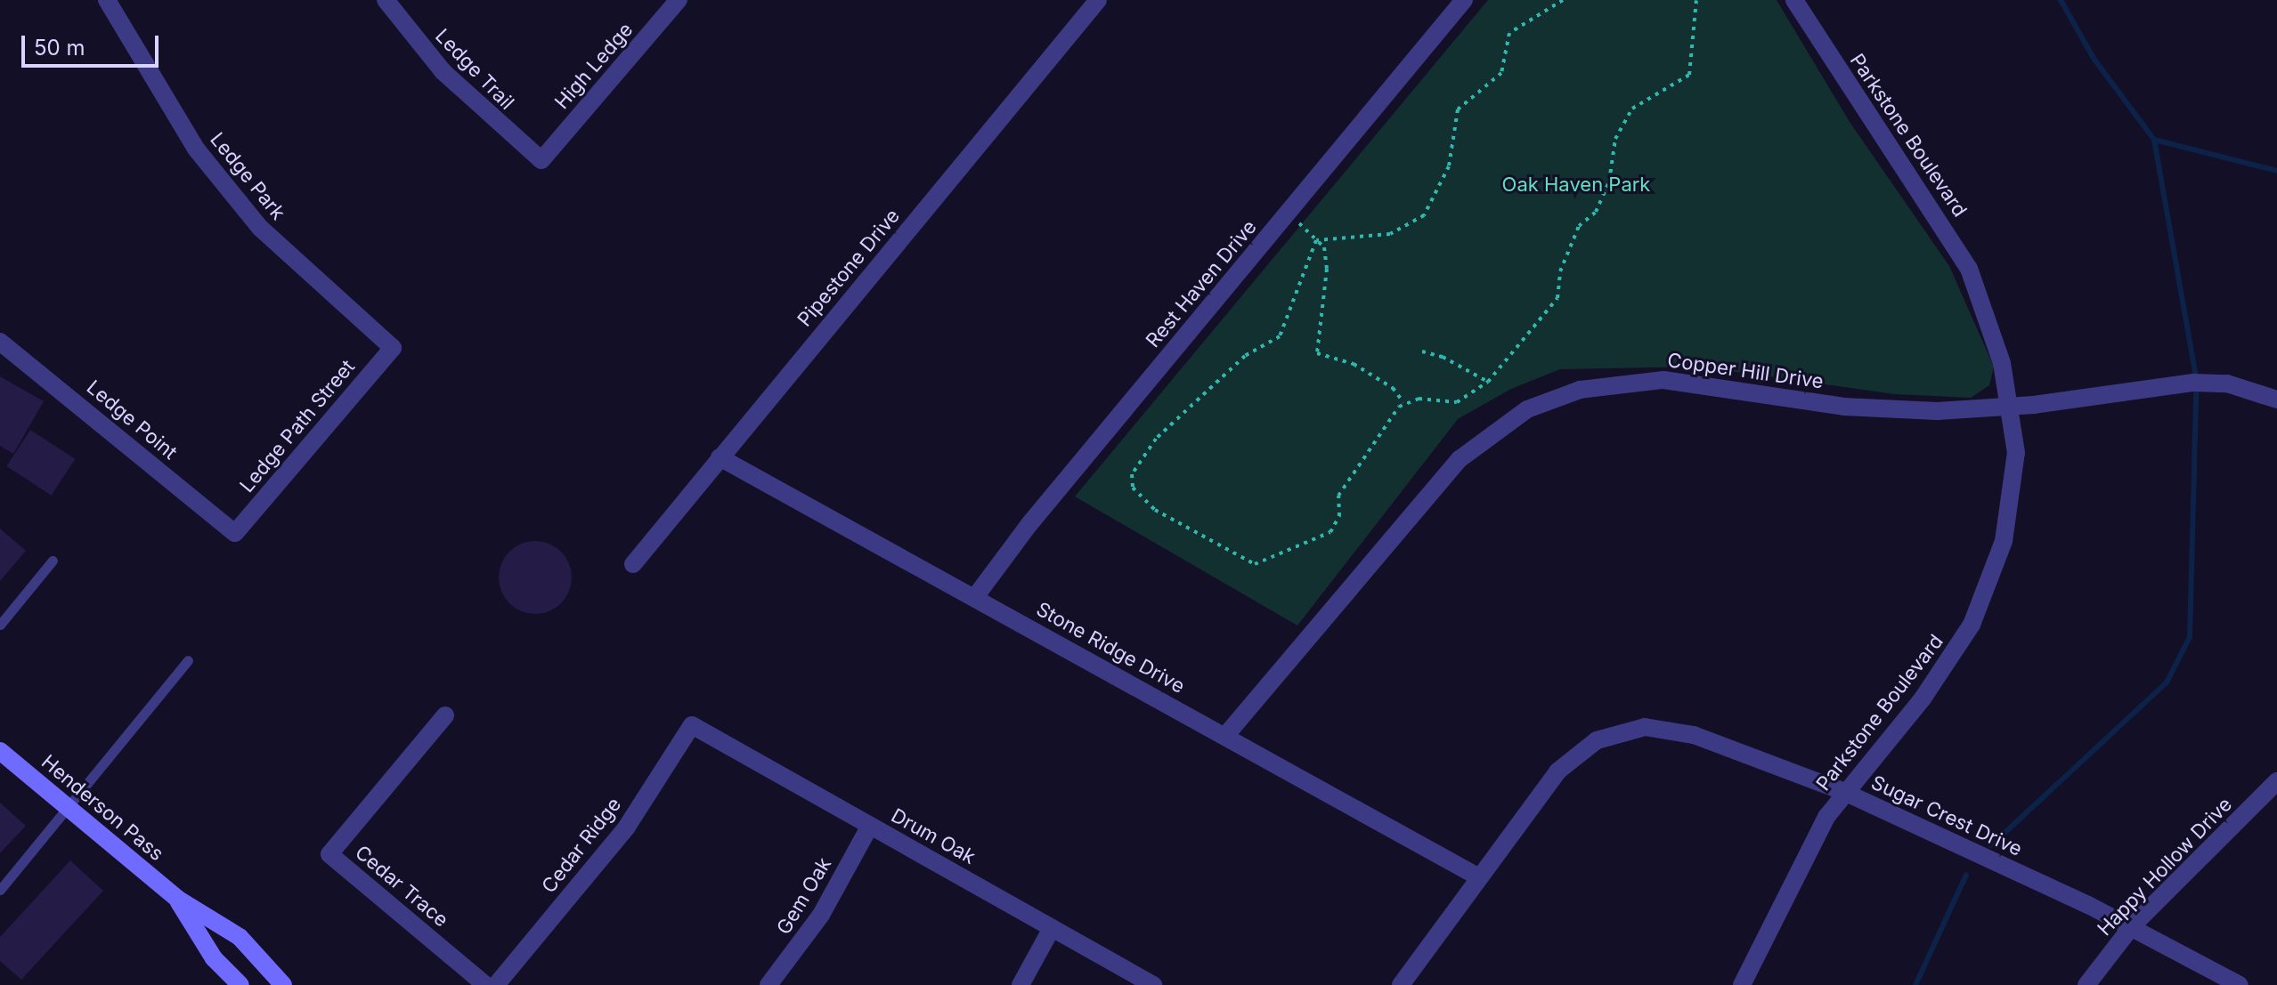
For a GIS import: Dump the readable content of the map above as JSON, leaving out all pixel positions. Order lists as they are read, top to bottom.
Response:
{
  "streets": {
    "street": [
      "High Ledge",
      "Ledge Trail",
      "Parkstone Boulevard",
      "Ledge Park",
      "Pipestone Drive",
      "Rest Haven Drive",
      "Copper Hill Drive",
      "Ledge Point",
      "Ledge Path Street",
      "Stone Ridge Drive",
      "Henderson Pass",
      "Sugar Crest Drive",
      "Drum Oak",
      "Cedar Ridge",
      "Happy Hollow Drive",
      "Cedar Trace",
      "Gem Oak"
    ]
  },
  "crossings": [
    ["High Ledge", "Ledge Trail"],
    ["Parkstone Boulevard", "Copper Hill Drive"],
    ["Parkstone Boulevard", "Sugar Crest Drive"],
    ["Ledge Park", "Ledge Path Street"],
    ["Pipestone Drive", "Stone Ridge Drive"],
    ["Rest Haven Drive", "Stone Ridge Drive"],
    ["Copper Hill Drive", "Stone Ridge Drive"],
    ["Ledge Point", "Ledge Path Street"],
    ["Stone Ridge Drive", "Sugar Crest Drive"],
    ["Sugar Crest Drive", "Happy Hollow Drive"],
    ["Drum Oak", "Cedar Ridge"],
    ["Drum Oak", "Gem Oak"]
  ],
  "parks": ["Oak Haven Park"],
  "scale_bar": "50 m"
}
